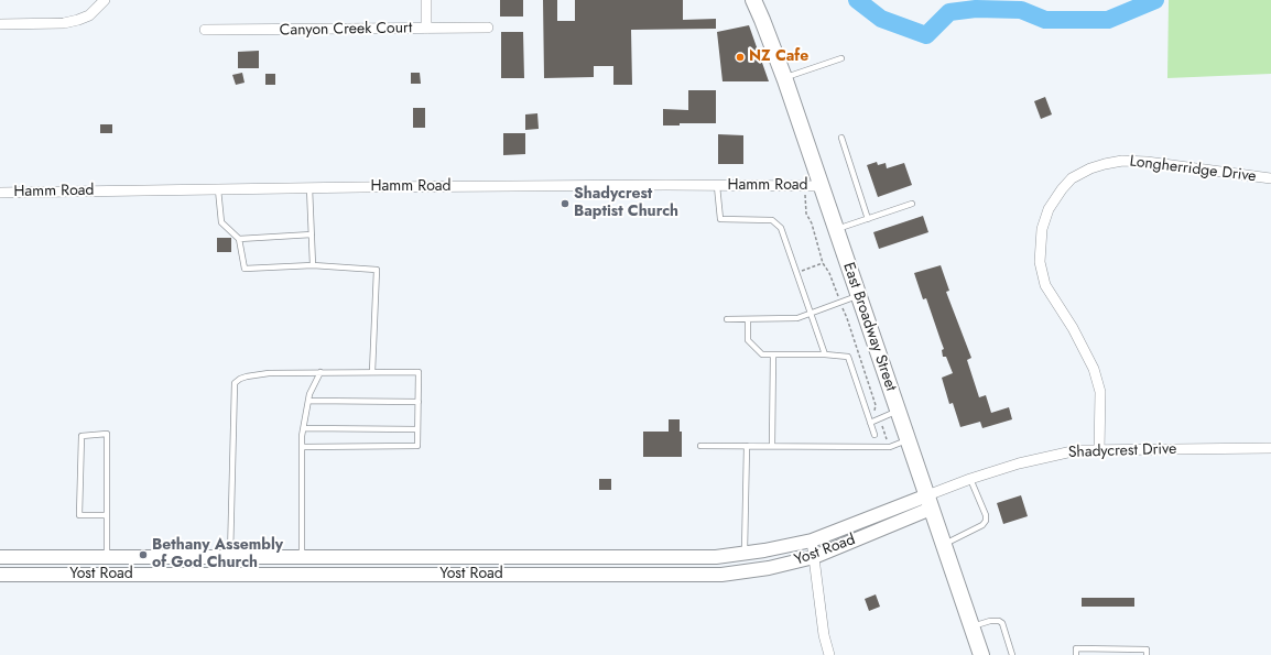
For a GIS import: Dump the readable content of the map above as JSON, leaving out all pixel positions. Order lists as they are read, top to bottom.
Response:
{
  "streets": {
    "main road": ["East Broadway Street", "Yost Road"],
    "street": [
      "Canyon Creek Court",
      "Longherridge Drive",
      "Hamm Road",
      "Shadycrest Drive"
    ]
  },
  "crossings": [
    ["Longherridge Drive", "Shadycrest Drive"],
    ["Hamm Road", "East Broadway Street"],
    ["East Broadway Street", "Shadycrest Drive"],
    ["East Broadway Street", "Yost Road"],
    ["Shadycrest Drive", "Yost Road"]
  ],
  "places": ["NZ Cafe", "Shadycrest Baptist Church", "Bethany Assembly of God Church"]
}
